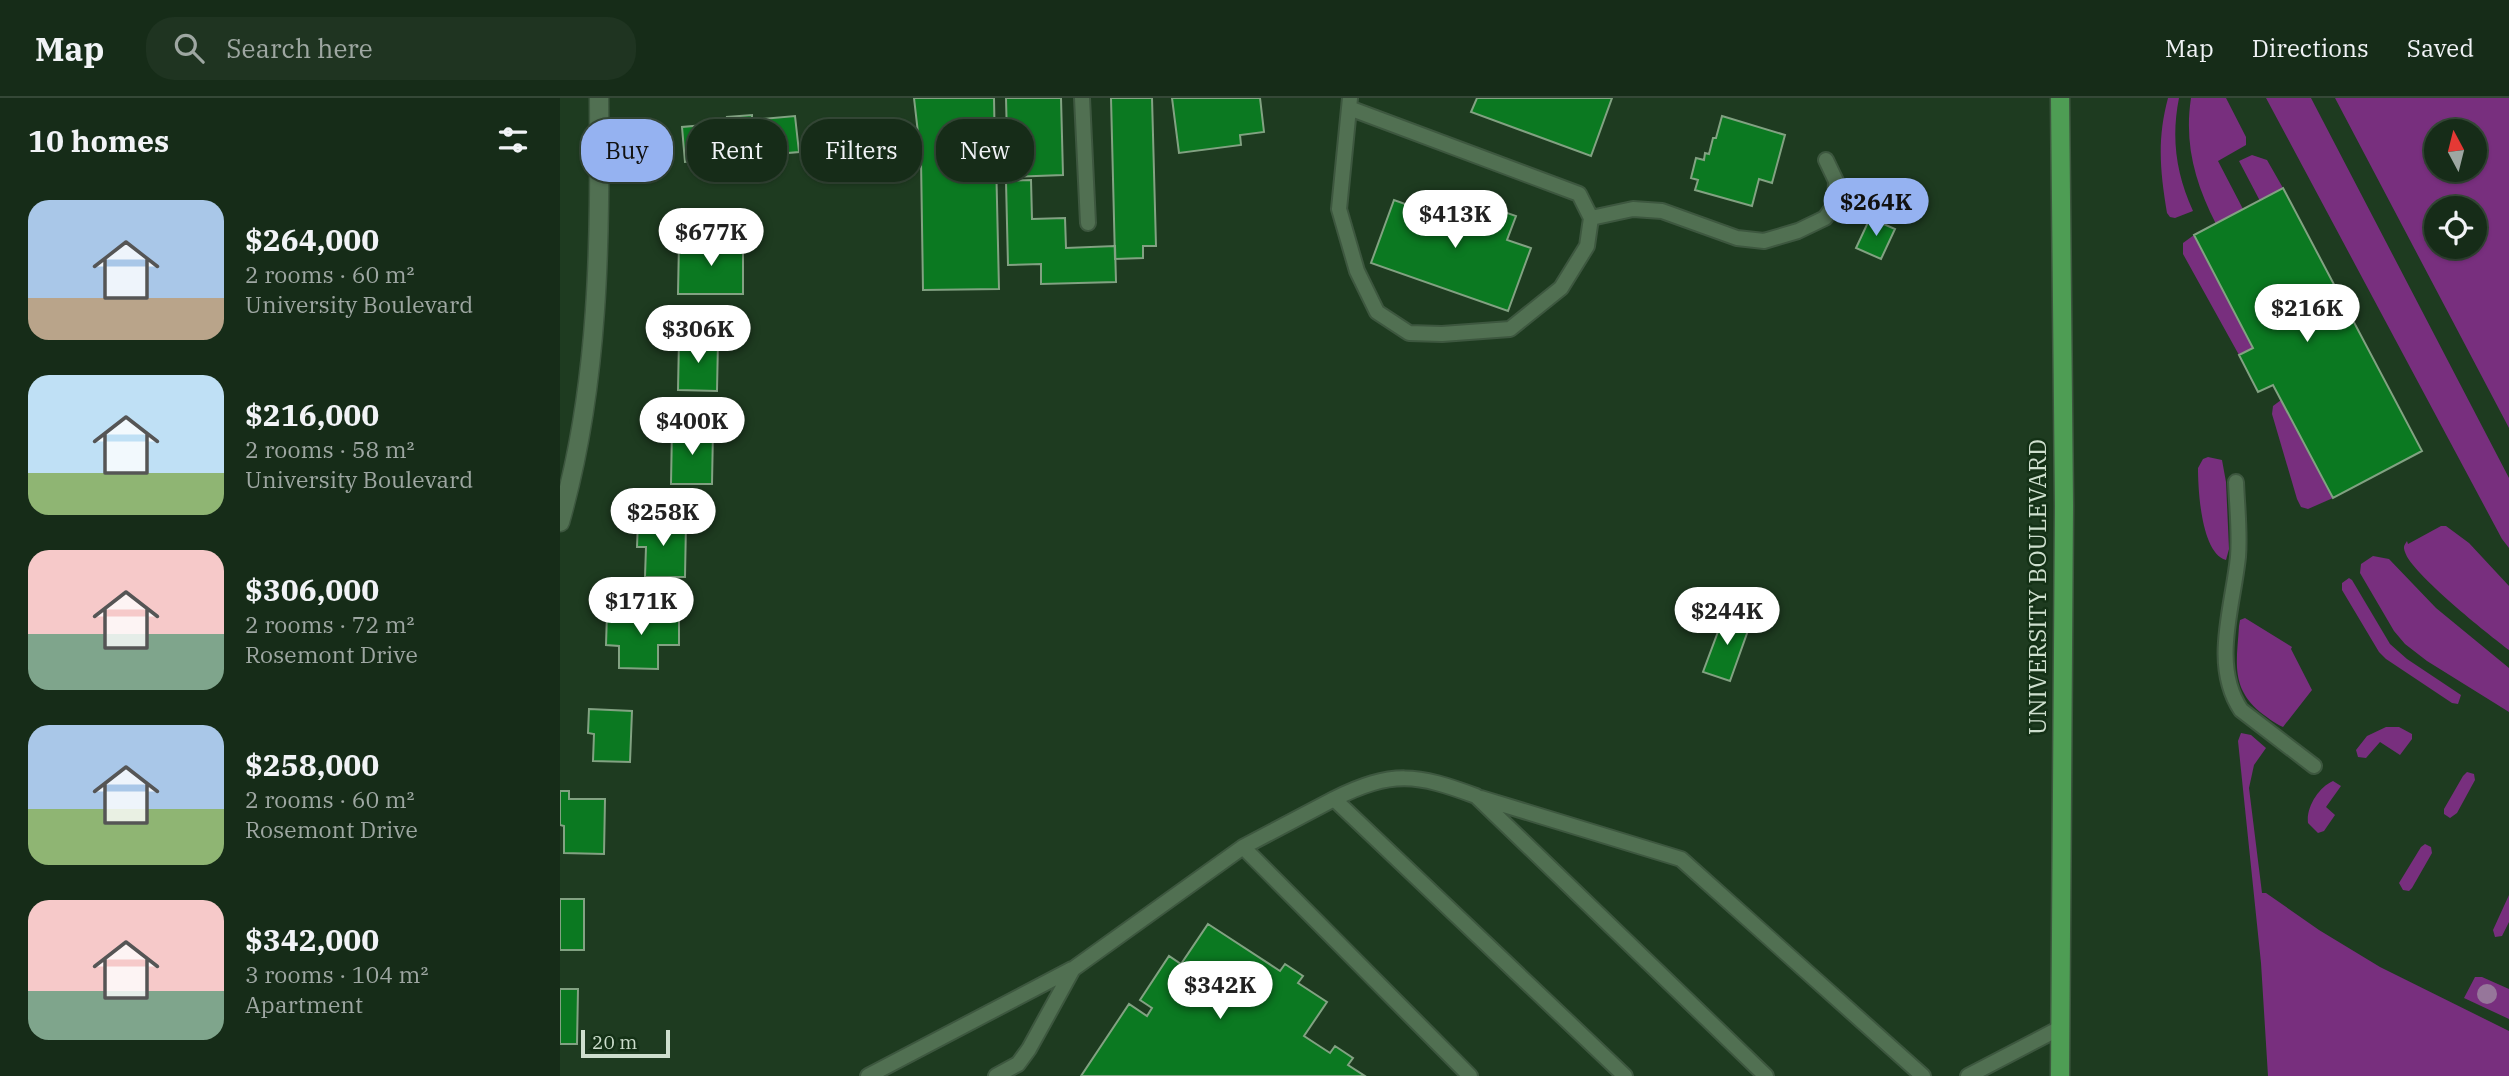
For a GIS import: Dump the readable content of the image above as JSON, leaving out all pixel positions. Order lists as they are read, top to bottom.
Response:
{
  "streets": {
    "main road": ["UNIVERSITY BOULEVARD"]
  },
  "scale_bar": "20 m",
  "north": "top",
  "page": {
    "header": "Map",
    "search": "Search here",
    "nav": ["Map", "Directions", "Saved"],
    "heading": "10 homes",
    "chip": [
      "Buy",
      "Rent",
      "Filters",
      "New"
    ],
    "price": [
      "$264K",
      "$413K",
      "$677K",
      "$216K",
      "$306K",
      "$400K",
      "$258K",
      "$171K",
      "$244K",
      "$342K"
    ],
    "list": [
      {
        "name": "$264,000",
        "note": "2 rooms · 60 m² · University Boulevard"
      },
      {
        "name": "$216,000",
        "note": "2 rooms · 58 m² · University Boulevard"
      },
      {
        "name": "$306,000",
        "note": "2 rooms · 72 m² · Rosemont Drive"
      },
      {
        "name": "$258,000",
        "note": "2 rooms · 60 m² · Rosemont Drive"
      },
      {
        "name": "$342,000",
        "note": "3 rooms · 104 m² · Apartment"
      }
    ],
    "scale": "20 m"
  }
}
